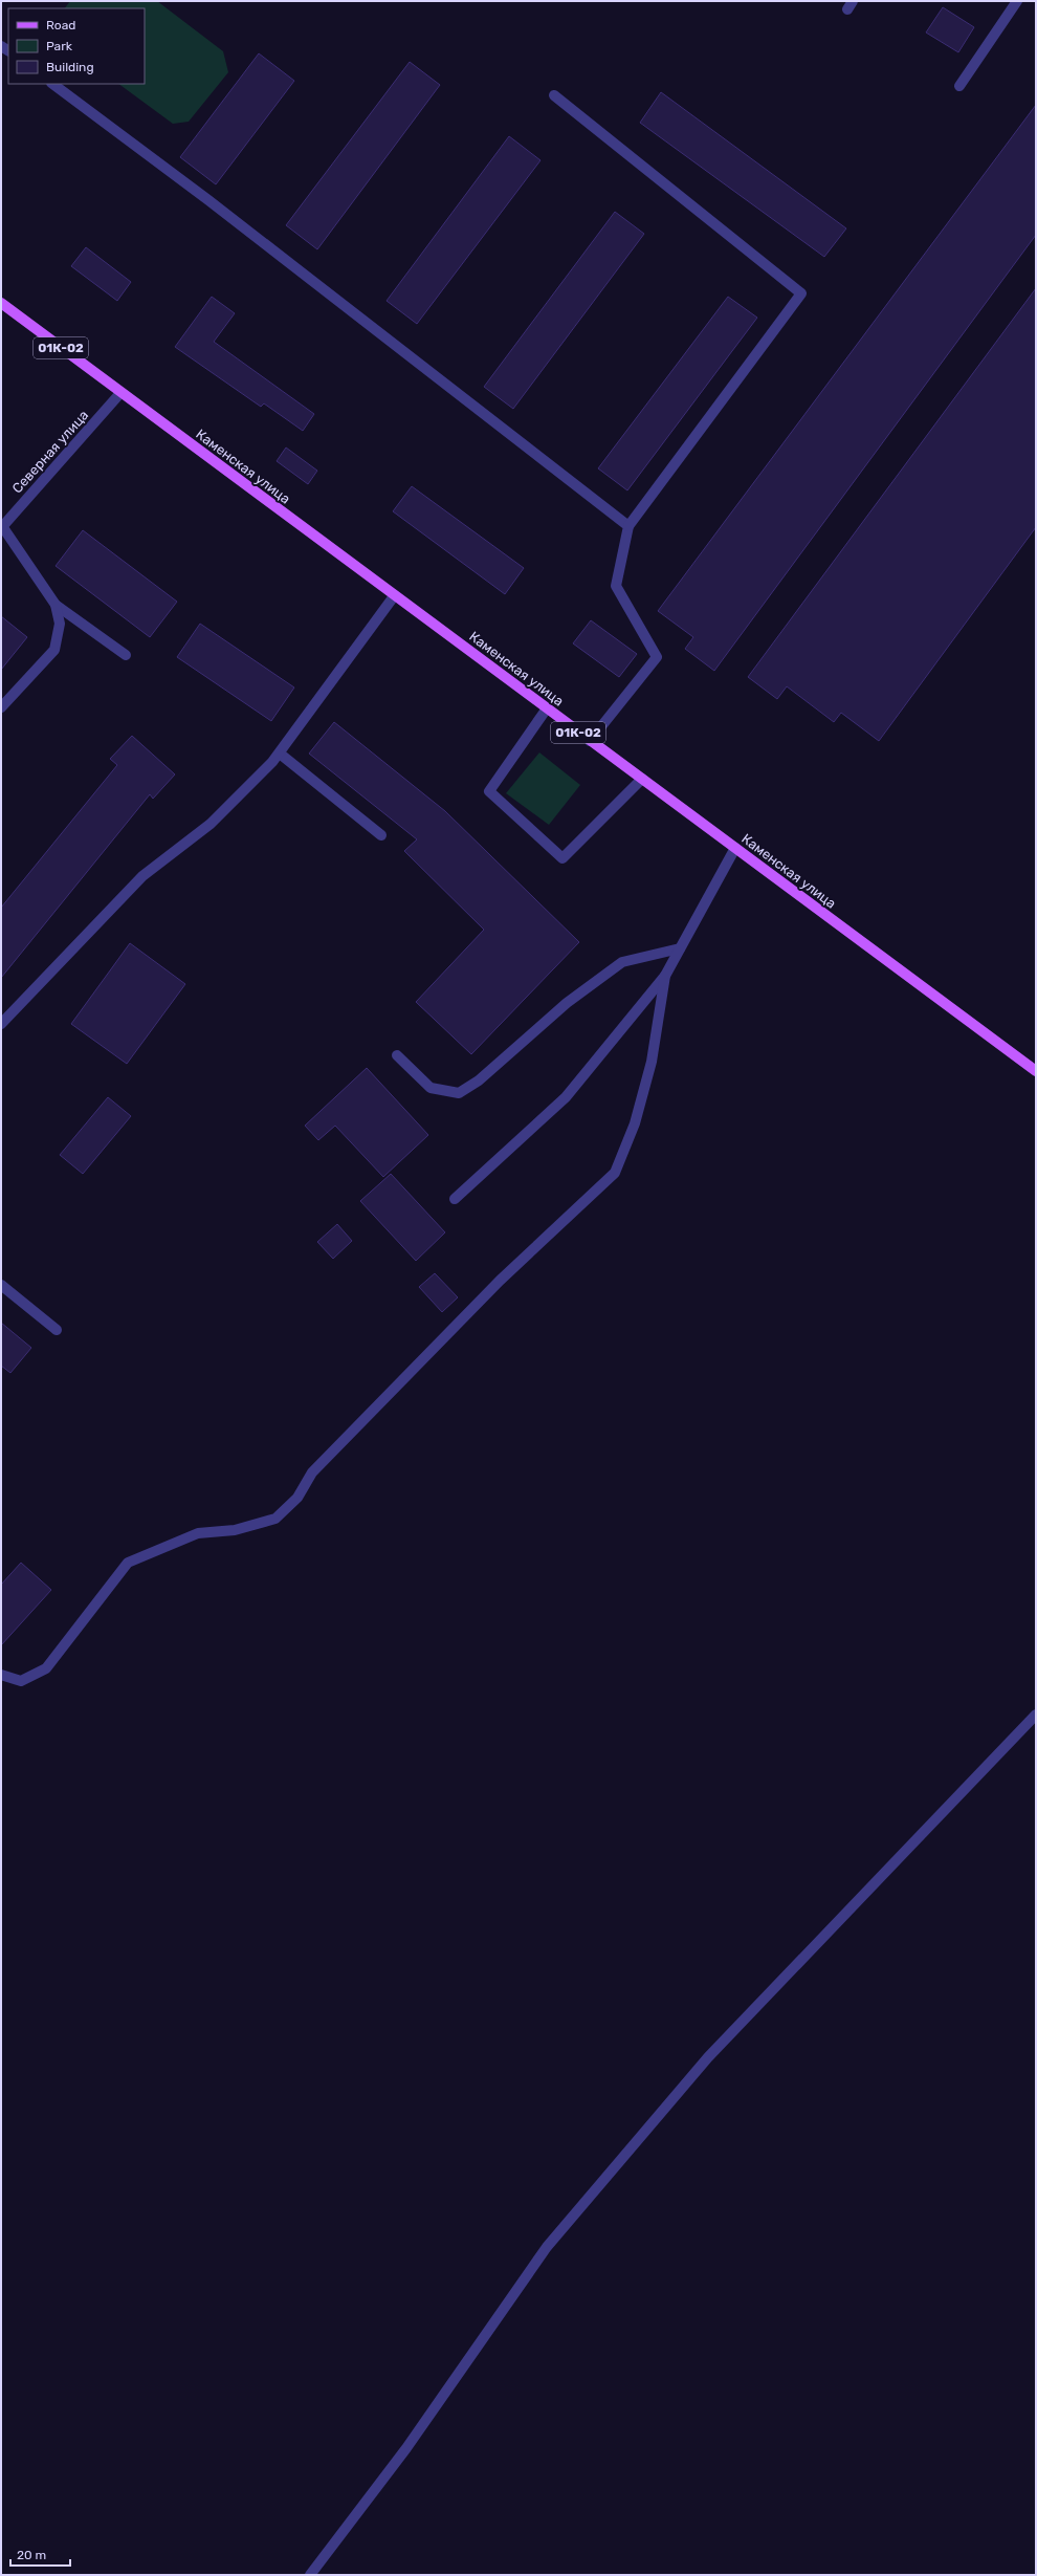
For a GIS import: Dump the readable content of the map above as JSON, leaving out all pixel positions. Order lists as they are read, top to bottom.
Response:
{
  "streets": {
    "main road": ["01К-02", "Каменская улица"],
    "street": ["Северная улица"]
  },
  "crossings": [
    ["Северная улица", "Каменская улица"]
  ],
  "legend": ["Road", "Park", "Building"],
  "scale_bar": "20 m"
}
